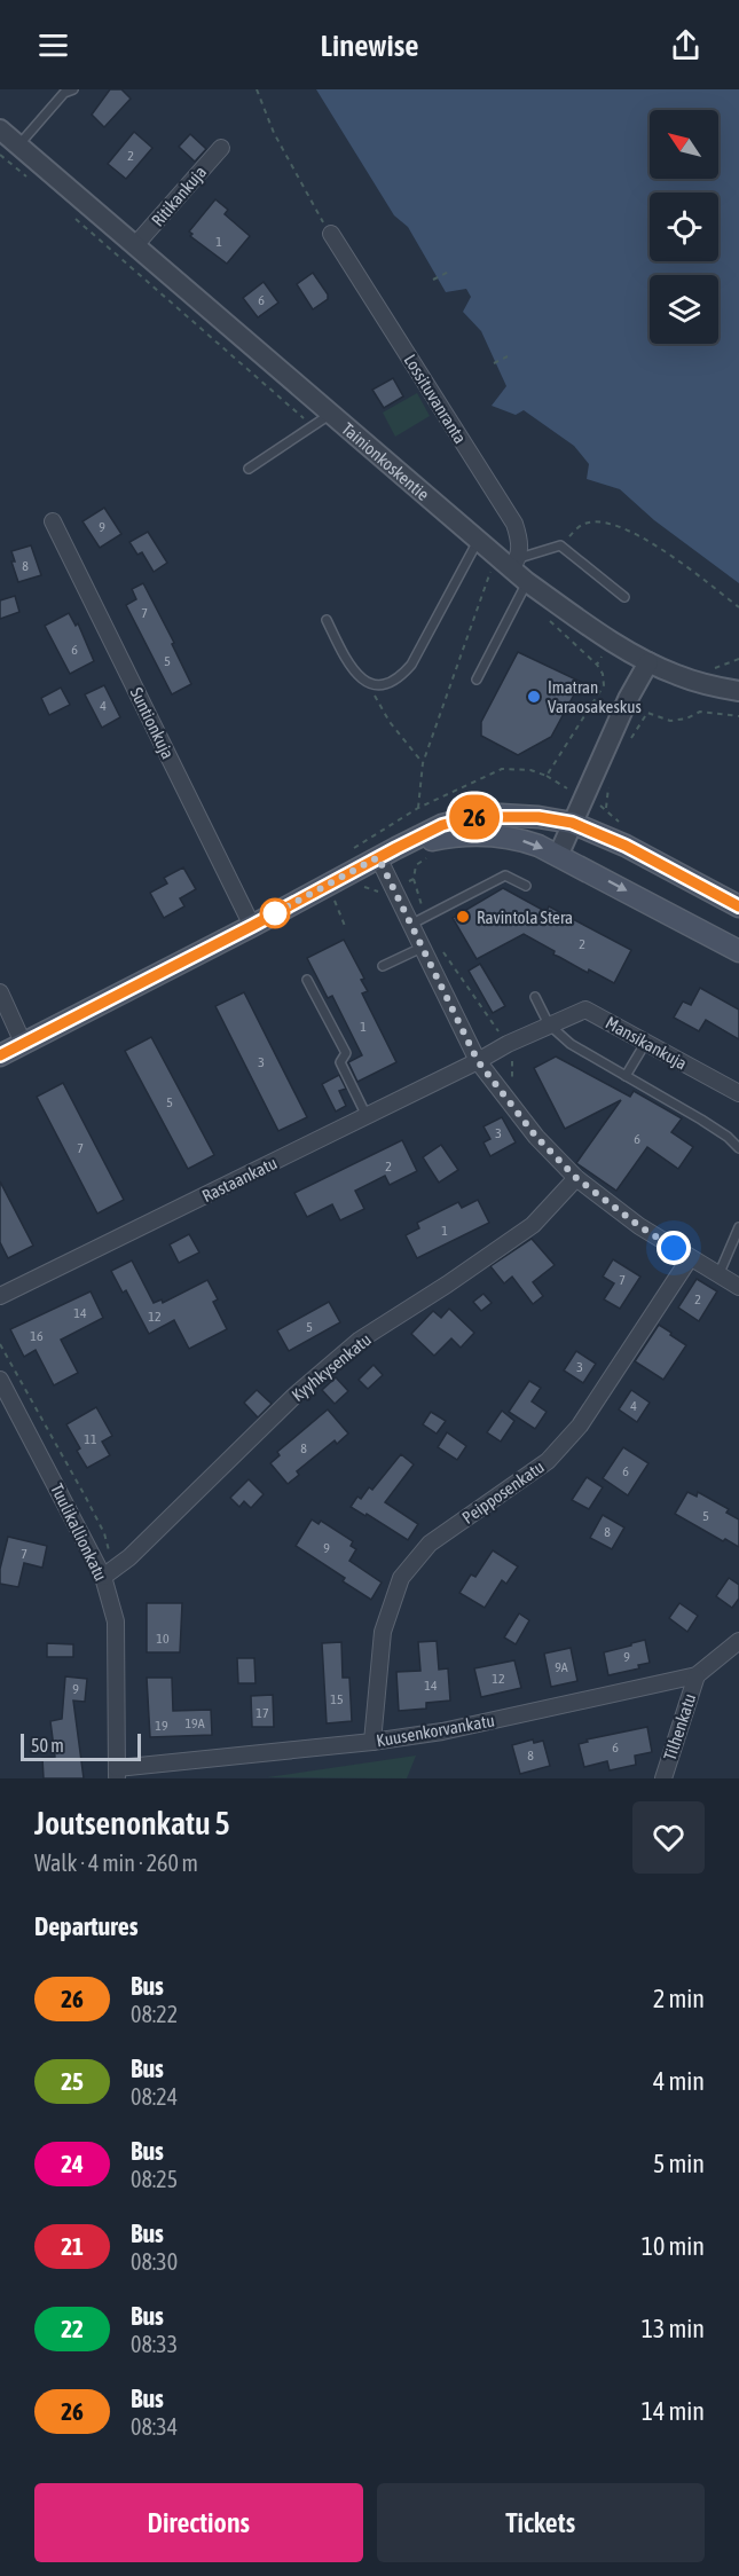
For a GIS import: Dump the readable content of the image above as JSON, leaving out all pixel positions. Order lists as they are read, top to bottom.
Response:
{
  "streets": {
    "street": [
      "Ritikankuja",
      "Lossituvanranta",
      "Tainionkoskentie",
      "Suntionkuja",
      "Mansikankuja",
      "Rastaankatu",
      "Kyyhkysenkatu",
      "Peipposenkatu",
      "Tuulikallionkatu",
      "Tilhenkatu",
      "Kuusenkorvankatu"
    ]
  },
  "crossings": [
    ["Ritikankuja", "Tainionkoskentie"],
    ["Lossituvanranta", "Tainionkoskentie"],
    ["Mansikankuja", "Rastaankatu"],
    ["Kyyhkysenkatu", "Tuulikallionkatu"],
    ["Peipposenkatu", "Kuusenkorvankatu"],
    ["Tuulikallionkatu", "Kuusenkorvankatu"],
    ["Tilhenkatu", "Kuusenkorvankatu"]
  ],
  "places": ["Imatran Varaosakeskus", "Ravintola Stera"],
  "lines": ["bus line 26"],
  "house_numbers": [
    "2",
    "1",
    "6",
    "9",
    "8",
    "7",
    "6",
    "5",
    "4",
    "2",
    "1",
    "3",
    "5",
    "3",
    "6",
    "7",
    "2",
    "1",
    "7",
    "2",
    "14",
    "12",
    "5",
    "16",
    "3",
    "4",
    "11",
    "8",
    "6",
    "5",
    "8",
    "9",
    "7",
    "10",
    "9",
    "9A",
    "12",
    "14",
    "9",
    "15",
    "17",
    "19A",
    "19",
    "6",
    "8"
  ],
  "scale_bar": "50 m",
  "north": "top left",
  "page": {
    "header": "Linewise",
    "on_map": "26",
    "scale": "50 m",
    "heading": [
      ["Joutsenonkatu 5", "Walk · 4 min · 260 m"],
      "Departures"
    ],
    "list": [
      {
        "mark": "26",
        "name": "Bus",
        "note": "08:22",
        "value": "2 min"
      },
      {
        "mark": "25",
        "name": "Bus",
        "note": "08:24",
        "value": "4 min"
      },
      {
        "mark": "24",
        "name": "Bus",
        "note": "08:25",
        "value": "5 min"
      },
      {
        "mark": "21",
        "name": "Bus",
        "note": "08:30",
        "value": "10 min"
      },
      {
        "mark": "22",
        "name": "Bus",
        "note": "08:33",
        "value": "13 min"
      },
      {
        "mark": "26",
        "name": "Bus",
        "note": "08:34",
        "value": "14 min"
      }
    ],
    "buttons": ["Directions", "Tickets"]
  }
}
